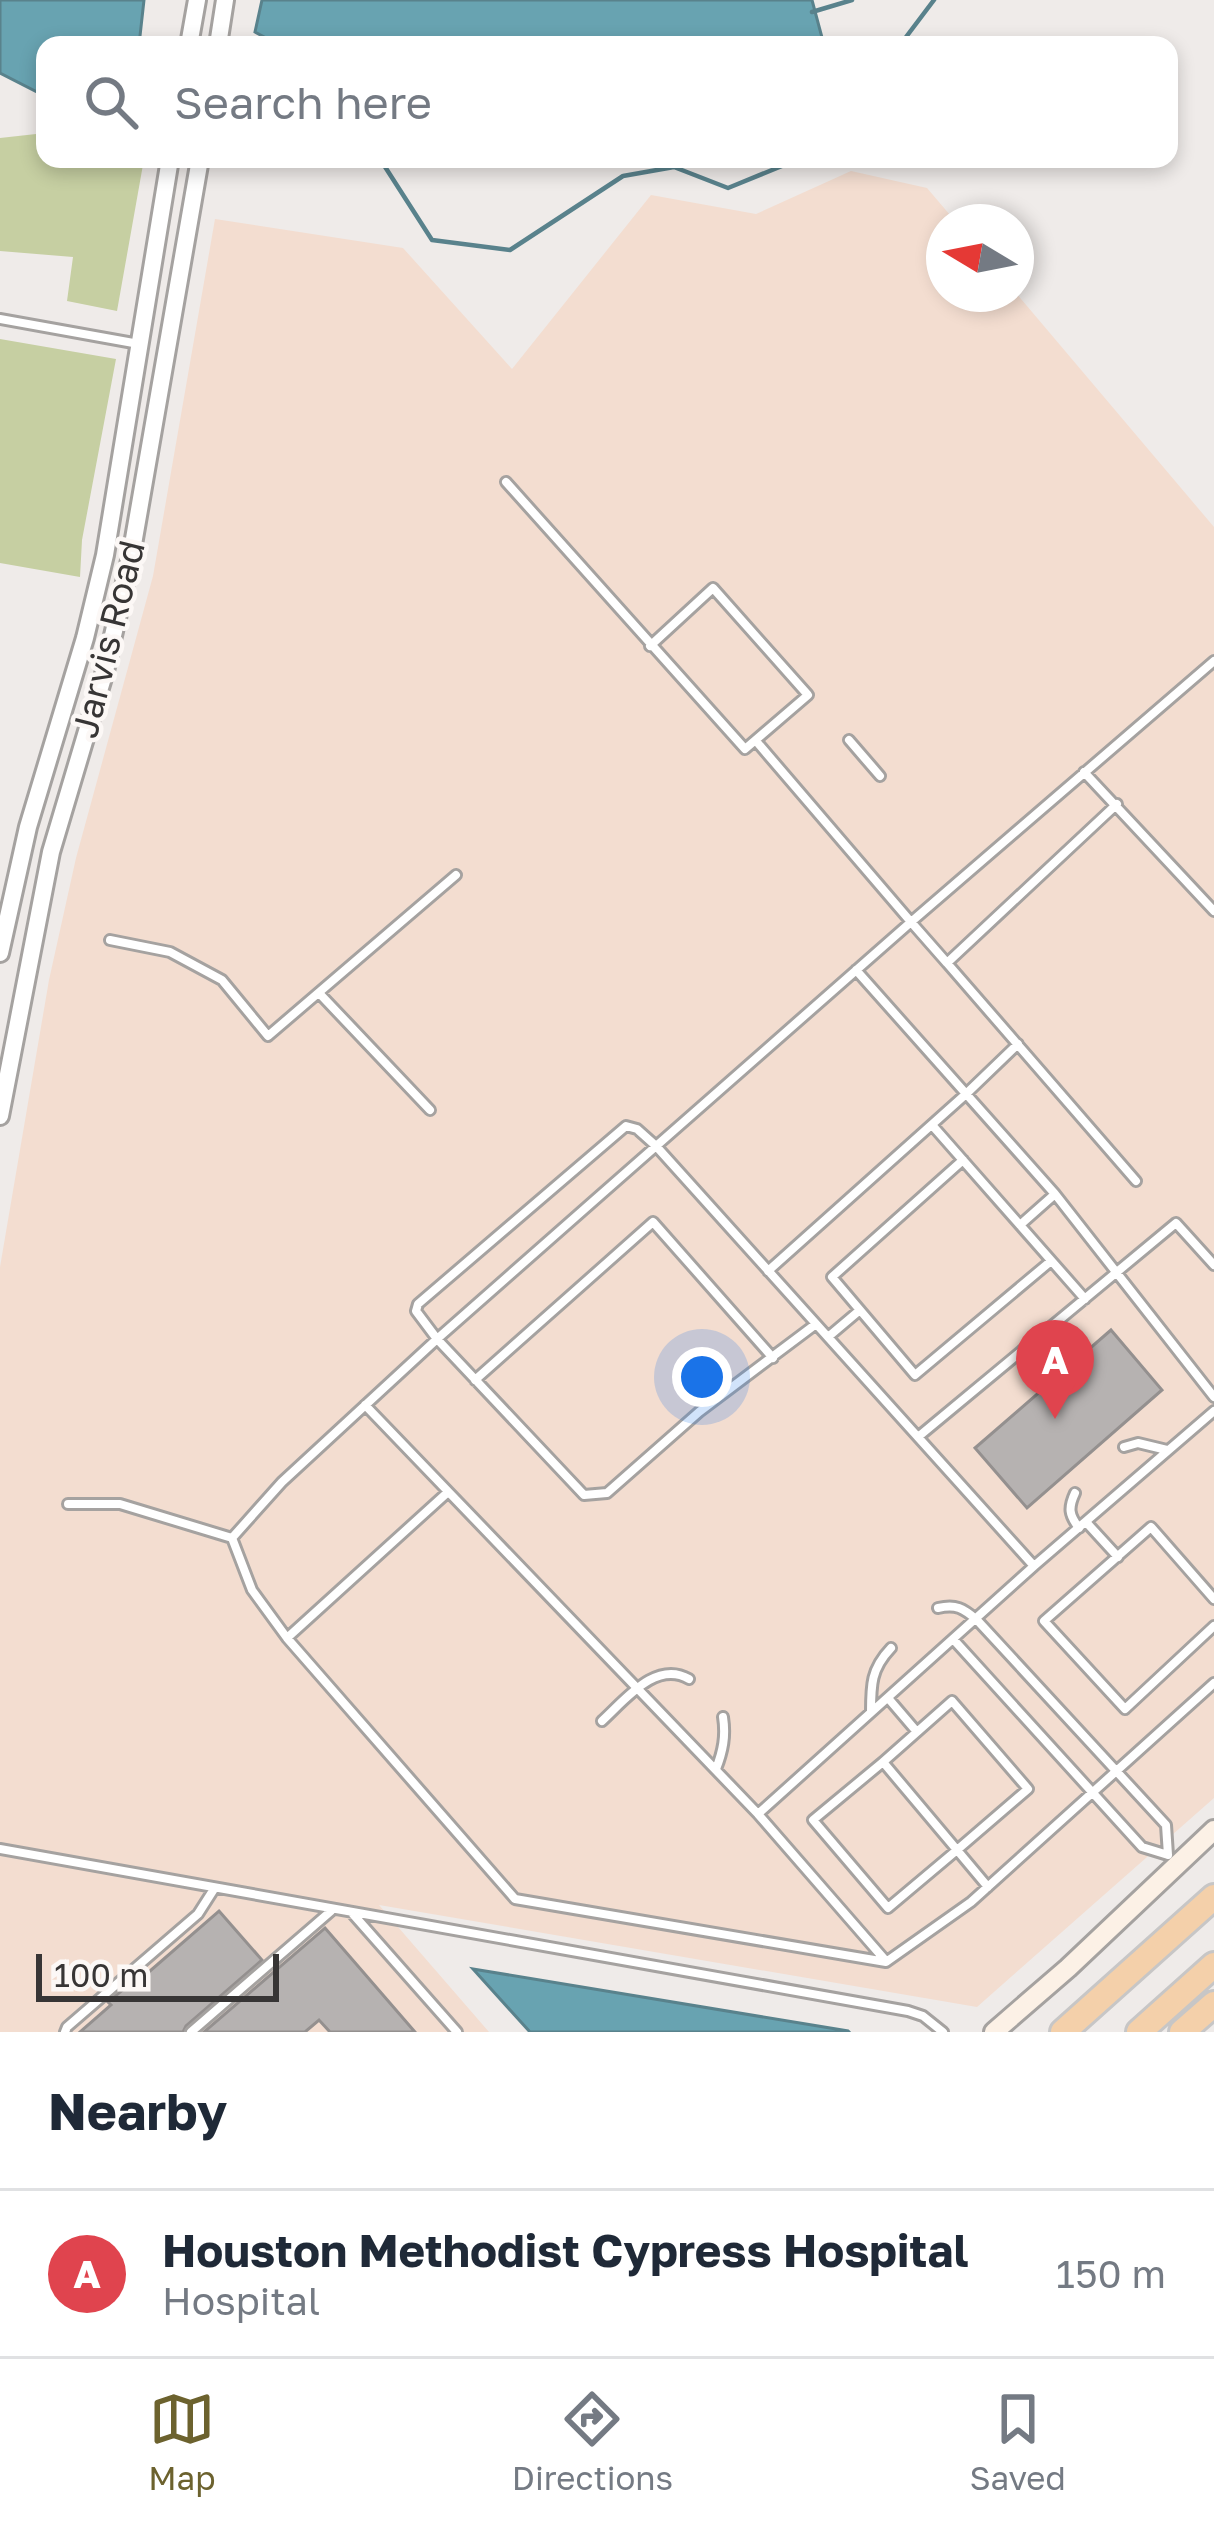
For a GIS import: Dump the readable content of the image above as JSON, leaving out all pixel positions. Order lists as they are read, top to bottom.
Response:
{
  "streets": {
    "street": ["Jarvis Road"]
  },
  "scale_bar": "100 m",
  "north": "left",
  "page": {
    "search": "Search here",
    "pins": "A",
    "scale": "100 m",
    "heading": "Nearby",
    "list": [
      {
        "mark": "A",
        "name": "Houston Methodist Cypress Hospital",
        "note": "Hospital",
        "value": "150 m"
      }
    ],
    "nav": ["Map", "Directions", "Saved"]
  }
}
